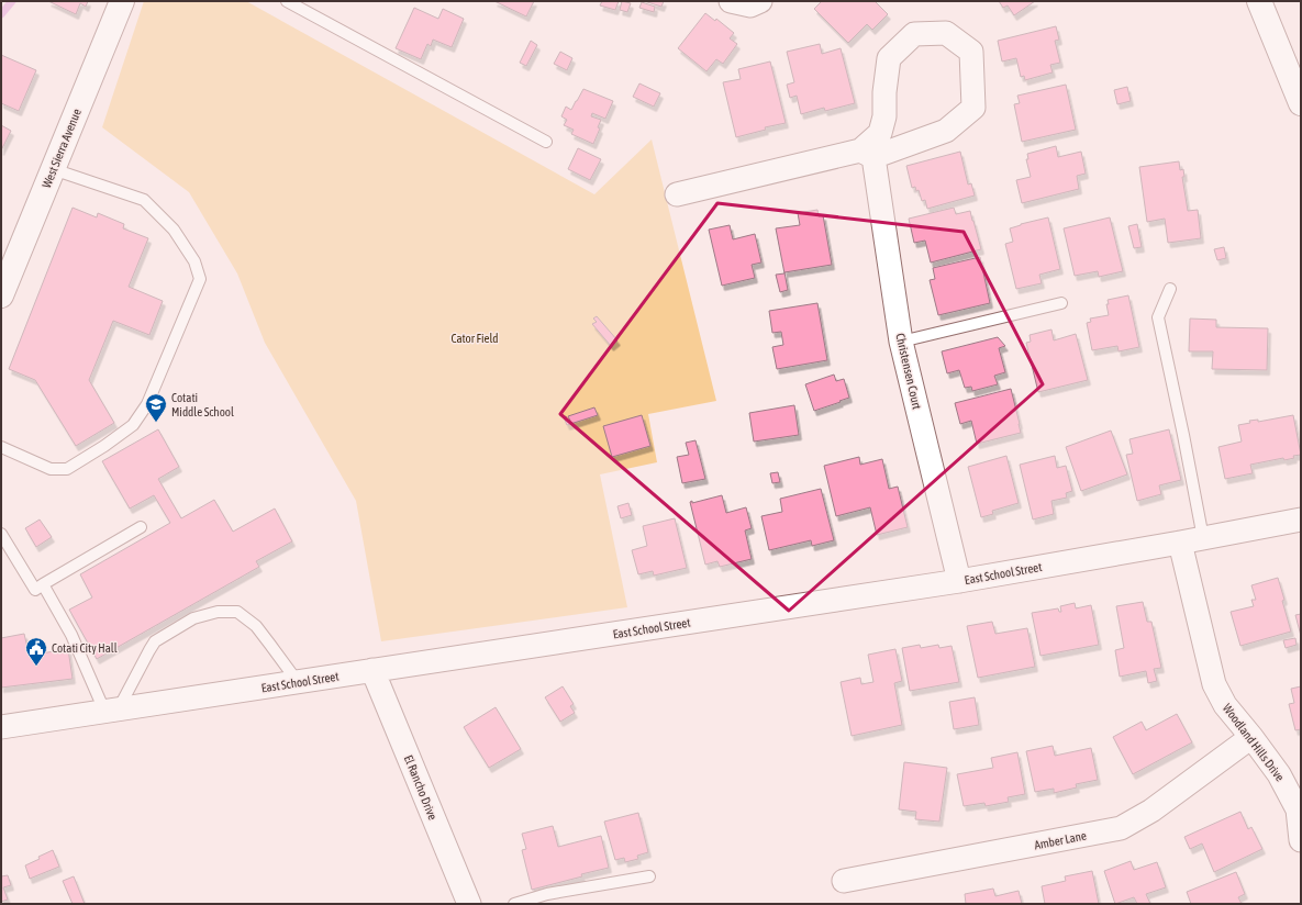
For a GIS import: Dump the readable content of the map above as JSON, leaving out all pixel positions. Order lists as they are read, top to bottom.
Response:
{
  "streets": {
    "main road": ["West Sierra Avenue"],
    "street": [
      "Christensen Court",
      "East School Street",
      "Woodland Hills Drive",
      "El Rancho Drive",
      "Amber Lane"
    ]
  },
  "crossings": [
    ["Christensen Court", "East School Street"],
    ["East School Street", "Woodland Hills Drive"],
    ["East School Street", "El Rancho Drive"],
    ["Woodland Hills Drive", "Amber Lane"]
  ],
  "parks": ["Cator Field"],
  "places": {
    "school or university": ["Cotati Middle School"],
    "public building": ["Cotati City Hall"]
  }
}
